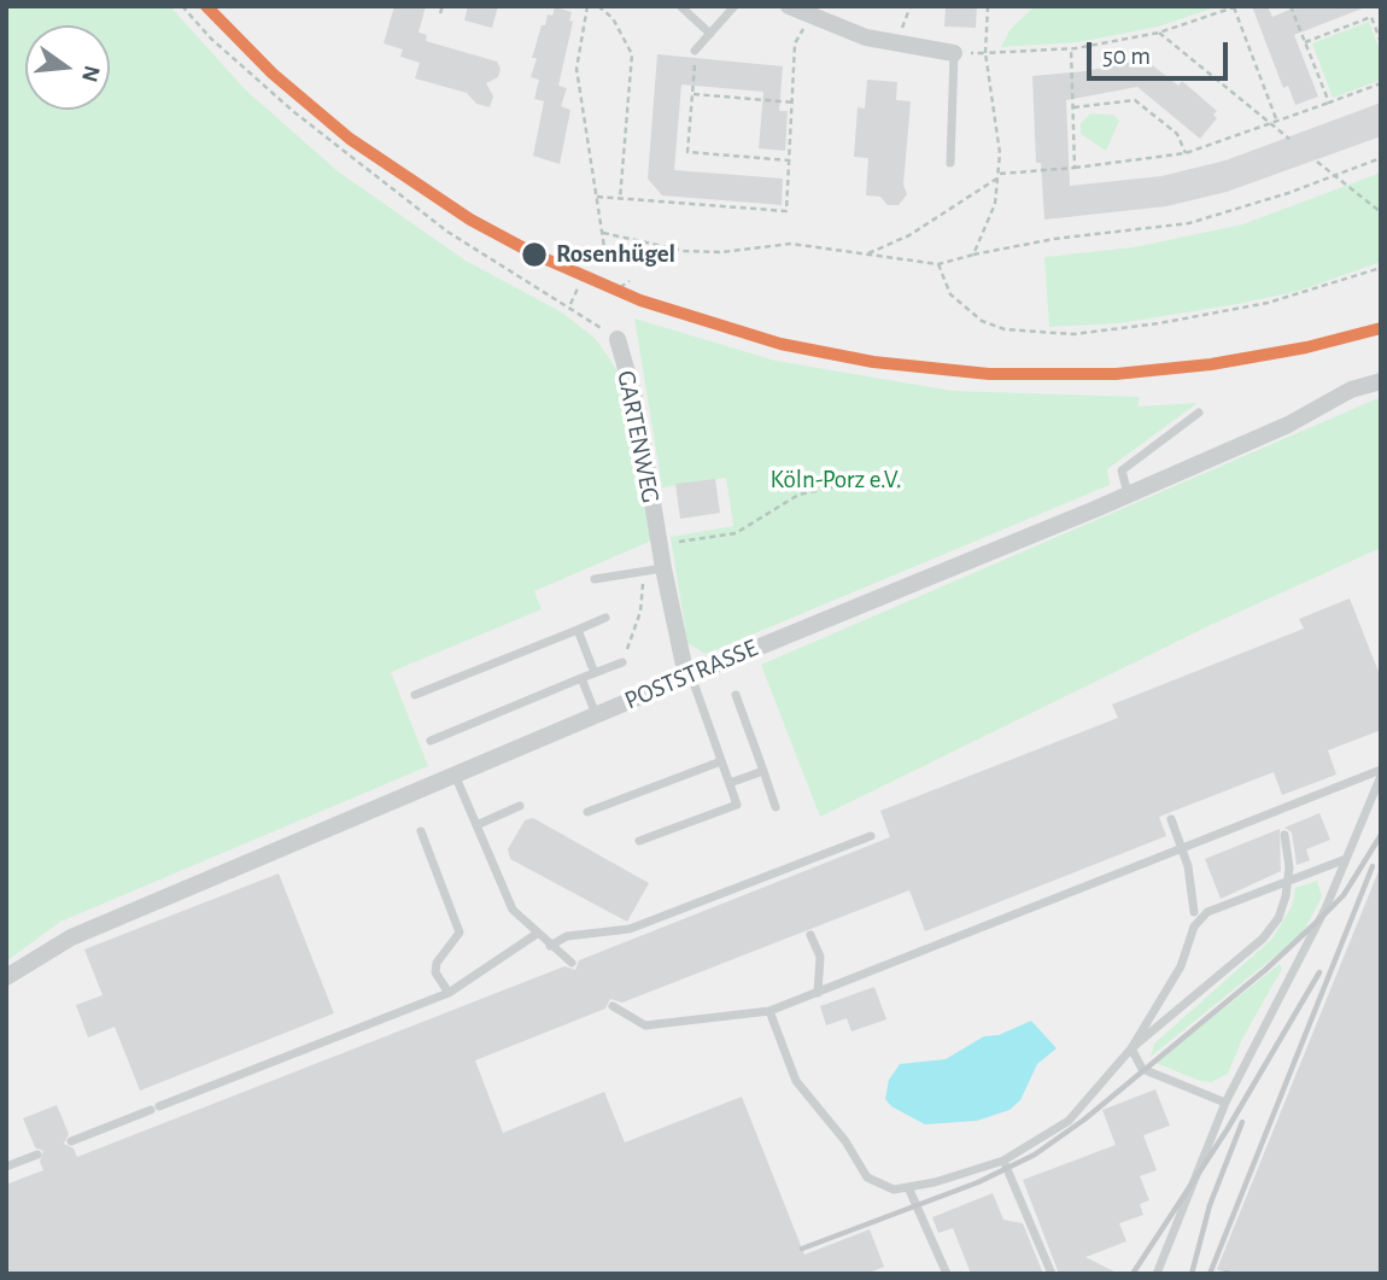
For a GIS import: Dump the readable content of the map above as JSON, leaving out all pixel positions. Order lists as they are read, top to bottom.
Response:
{
  "streets": {
    "street": ["GARTENWEG", "POSTSTRASSE"]
  },
  "crossings": [
    ["GARTENWEG", "POSTSTRASSE"]
  ],
  "parks": ["Köln-Porz e.V."],
  "places": ["Rosenhügel"],
  "scale_bar": "50 m",
  "north": "right"
}
